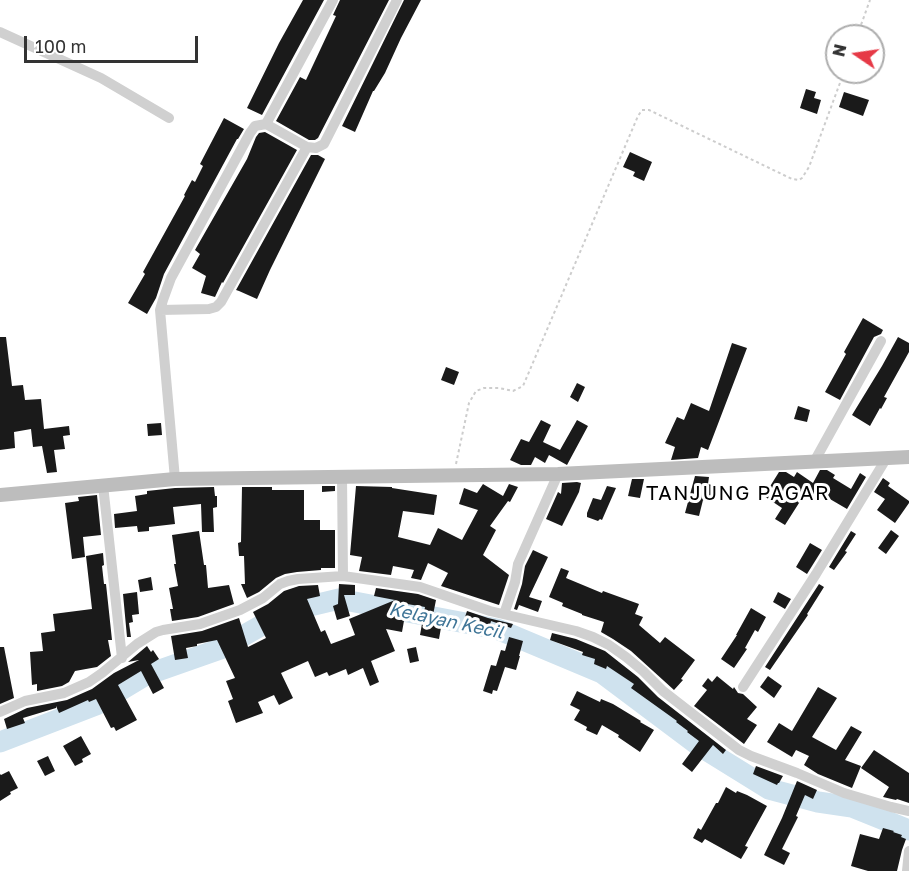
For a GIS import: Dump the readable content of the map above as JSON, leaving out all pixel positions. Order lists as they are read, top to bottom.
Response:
{
  "districts": ["TANJUNG PAGAR"],
  "water": ["Kelayan Kecil"],
  "scale_bar": "100 m",
  "north": "left"
}
